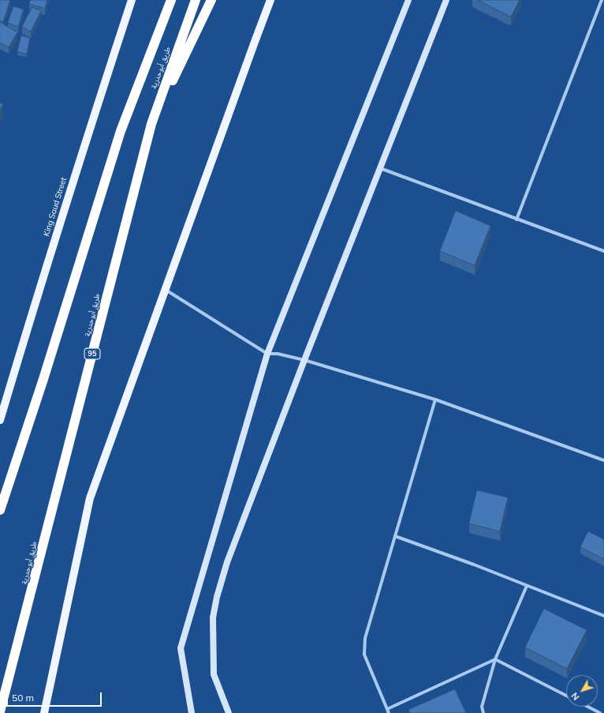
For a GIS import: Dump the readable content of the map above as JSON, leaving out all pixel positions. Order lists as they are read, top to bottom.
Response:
{
  "streets": {
    "highway": ["طريق أبوحدرية", "95"],
    "main road": ["King Saud Street"]
  },
  "scale_bar": "50 m",
  "north": "bottom left"
}
